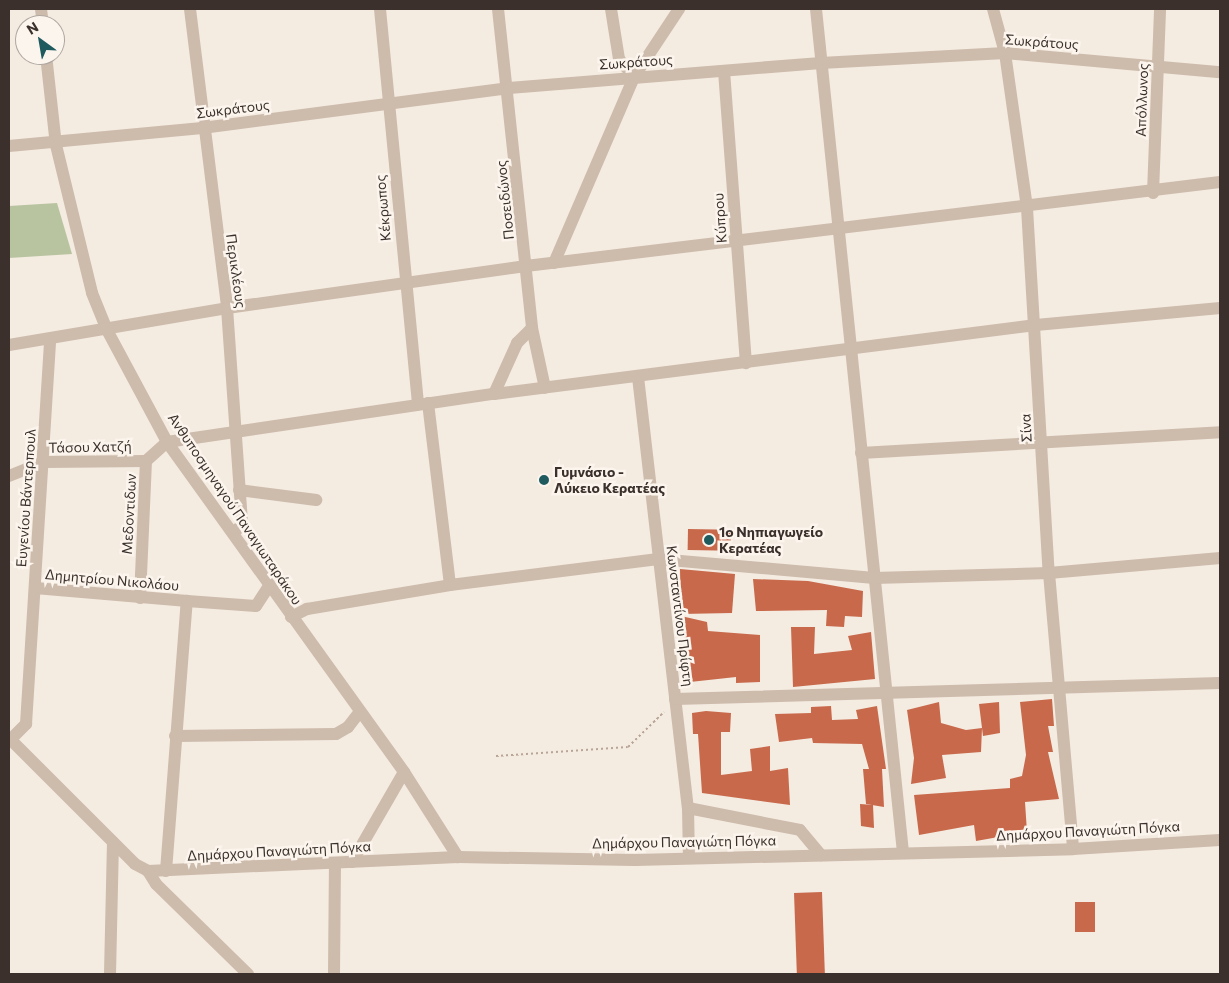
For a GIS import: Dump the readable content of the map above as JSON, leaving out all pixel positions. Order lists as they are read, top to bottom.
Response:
{
  "streets": {
    "street": [
      "Σωκράτους",
      "Απόλλωνος",
      "Ποσειδώνος",
      "Κέκρωπος",
      "Κύπρου",
      "Περικλέους",
      "Σίνα",
      "Τάσου Χατζή",
      "Ευγενίου Βάντερπουλ",
      "Ανθυποσμηναγού Παναγιωταράκου",
      "Μεδοντιδων",
      "Δημητρίου Νικολάου",
      "Κωνσταντίνου Πρίφτη",
      "Δημάρχου Παναγιώτη Πόγκα"
    ]
  },
  "crossings": [
    ["Σωκράτους", "Απόλλωνος"],
    ["Σωκράτους", "Ποσειδώνος"],
    ["Σωκράτους", "Κέκρωπος"],
    ["Σωκράτους", "Κύπρου"],
    ["Σωκράτους", "Περικλέους"],
    ["Σωκράτους", "Σίνα"],
    ["Σωκράτους", "Ανθυποσμηναγού Παναγιωταράκου"],
    ["Περικλέους", "Ανθυποσμηναγού Παναγιωταράκου"],
    ["Σίνα", "Δημάρχου Παναγιώτη Πόγκα"],
    ["Τάσου Χατζή", "Ευγενίου Βάντερπουλ"],
    ["Τάσου Χατζή", "Ανθυποσμηναγού Παναγιωταράκου"],
    ["Τάσου Χατζή", "Μεδοντιδων"],
    ["Ευγενίου Βάντερπουλ", "Δημητρίου Νικολάου"],
    ["Ανθυποσμηναγού Παναγιωταράκου", "Δημητρίου Νικολάου"],
    ["Ανθυποσμηναγού Παναγιωταράκου", "Δημάρχου Παναγιώτη Πόγκα"],
    ["Μεδοντιδων", "Δημητρίου Νικολάου"],
    ["Κωνσταντίνου Πρίφτη", "Δημάρχου Παναγιώτη Πόγκα"]
  ],
  "places": ["Γυμνάσιο - Λύκειο Κερατέας", "1ο Νηπιαγωγείο Κερατέας"],
  "north": "top left"
}
